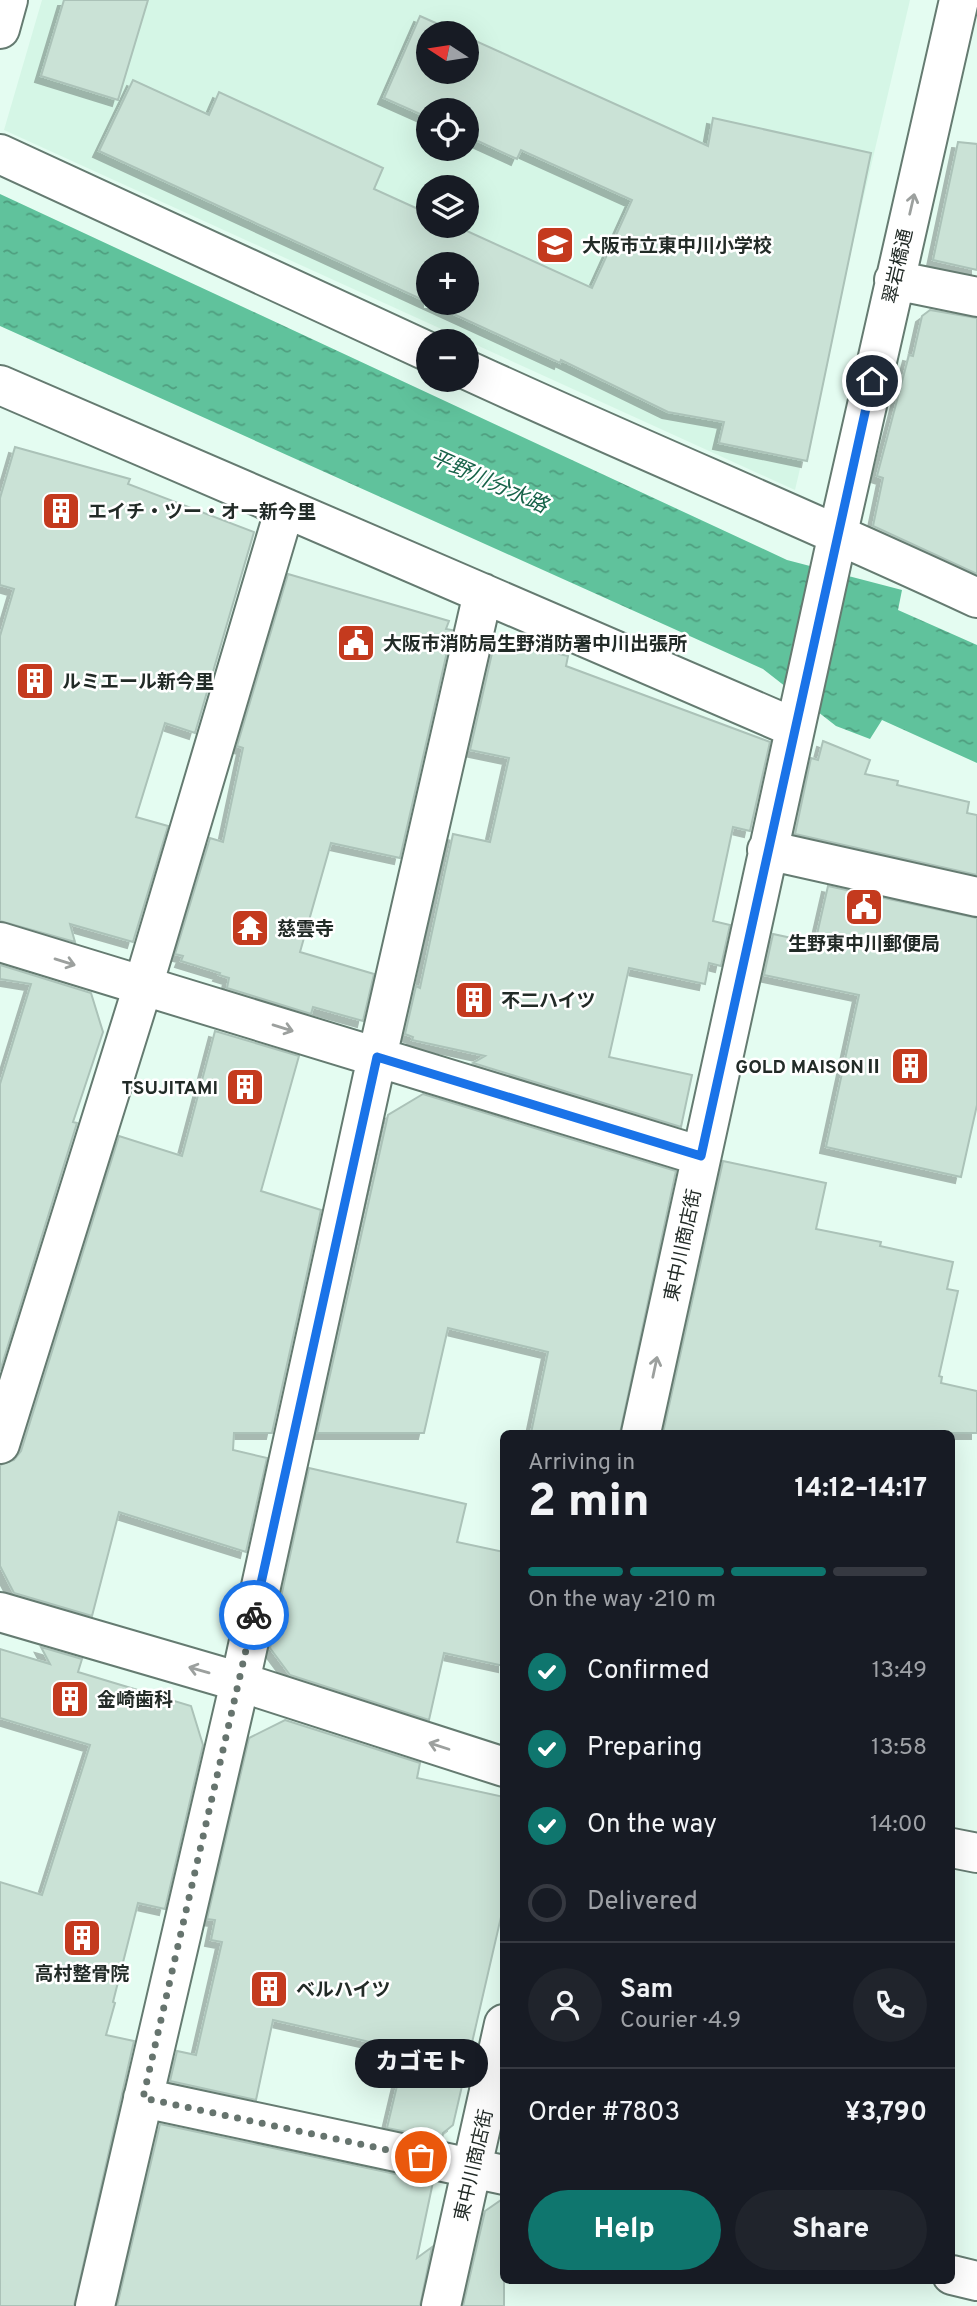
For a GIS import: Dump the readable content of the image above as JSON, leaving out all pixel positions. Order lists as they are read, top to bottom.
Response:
{
  "streets": {
    "street": ["翠岩橋通", "東中川商店街"]
  },
  "crossings": [
    ["翠岩橋通", "東中川商店街"]
  ],
  "one_way": ["翠岩橋通"],
  "water": ["平野川分水路"],
  "places": {
    "school or university": ["大阪市立東中川小学校"],
    "building": [
      "エイチ・ツー・オー新今里",
      "ルミエール新今里",
      "不二ハイツ",
      "GOLD MAISONⅡ",
      "TSUJITAMI",
      "金崎歯科",
      "高村整骨院",
      "ベルハイツ"
    ],
    "public building": ["大阪市消防局生野消防署中川出張所", "生野東中川郵便局"],
    "temple": ["慈雲寺"],
    "other": ["カゴモト"]
  },
  "north": "left",
  "page": {
    "map_buttons": ["+", "−"],
    "heading": ["2 min", "Arriving in", "14:12–14:17"],
    "panel": [
      "Sam",
      "Courier · 4.9",
      "Order #7803",
      "¥3,790"
    ],
    "bar": "On the way · 210 m",
    "list": [
      ["Confirmed", "13:49"],
      ["Preparing", "13:58"],
      ["On the way", "14:00"],
      "Delivered"
    ],
    "bubble": "カゴモト",
    "buttons": ["Help", "Share"]
  }
}
